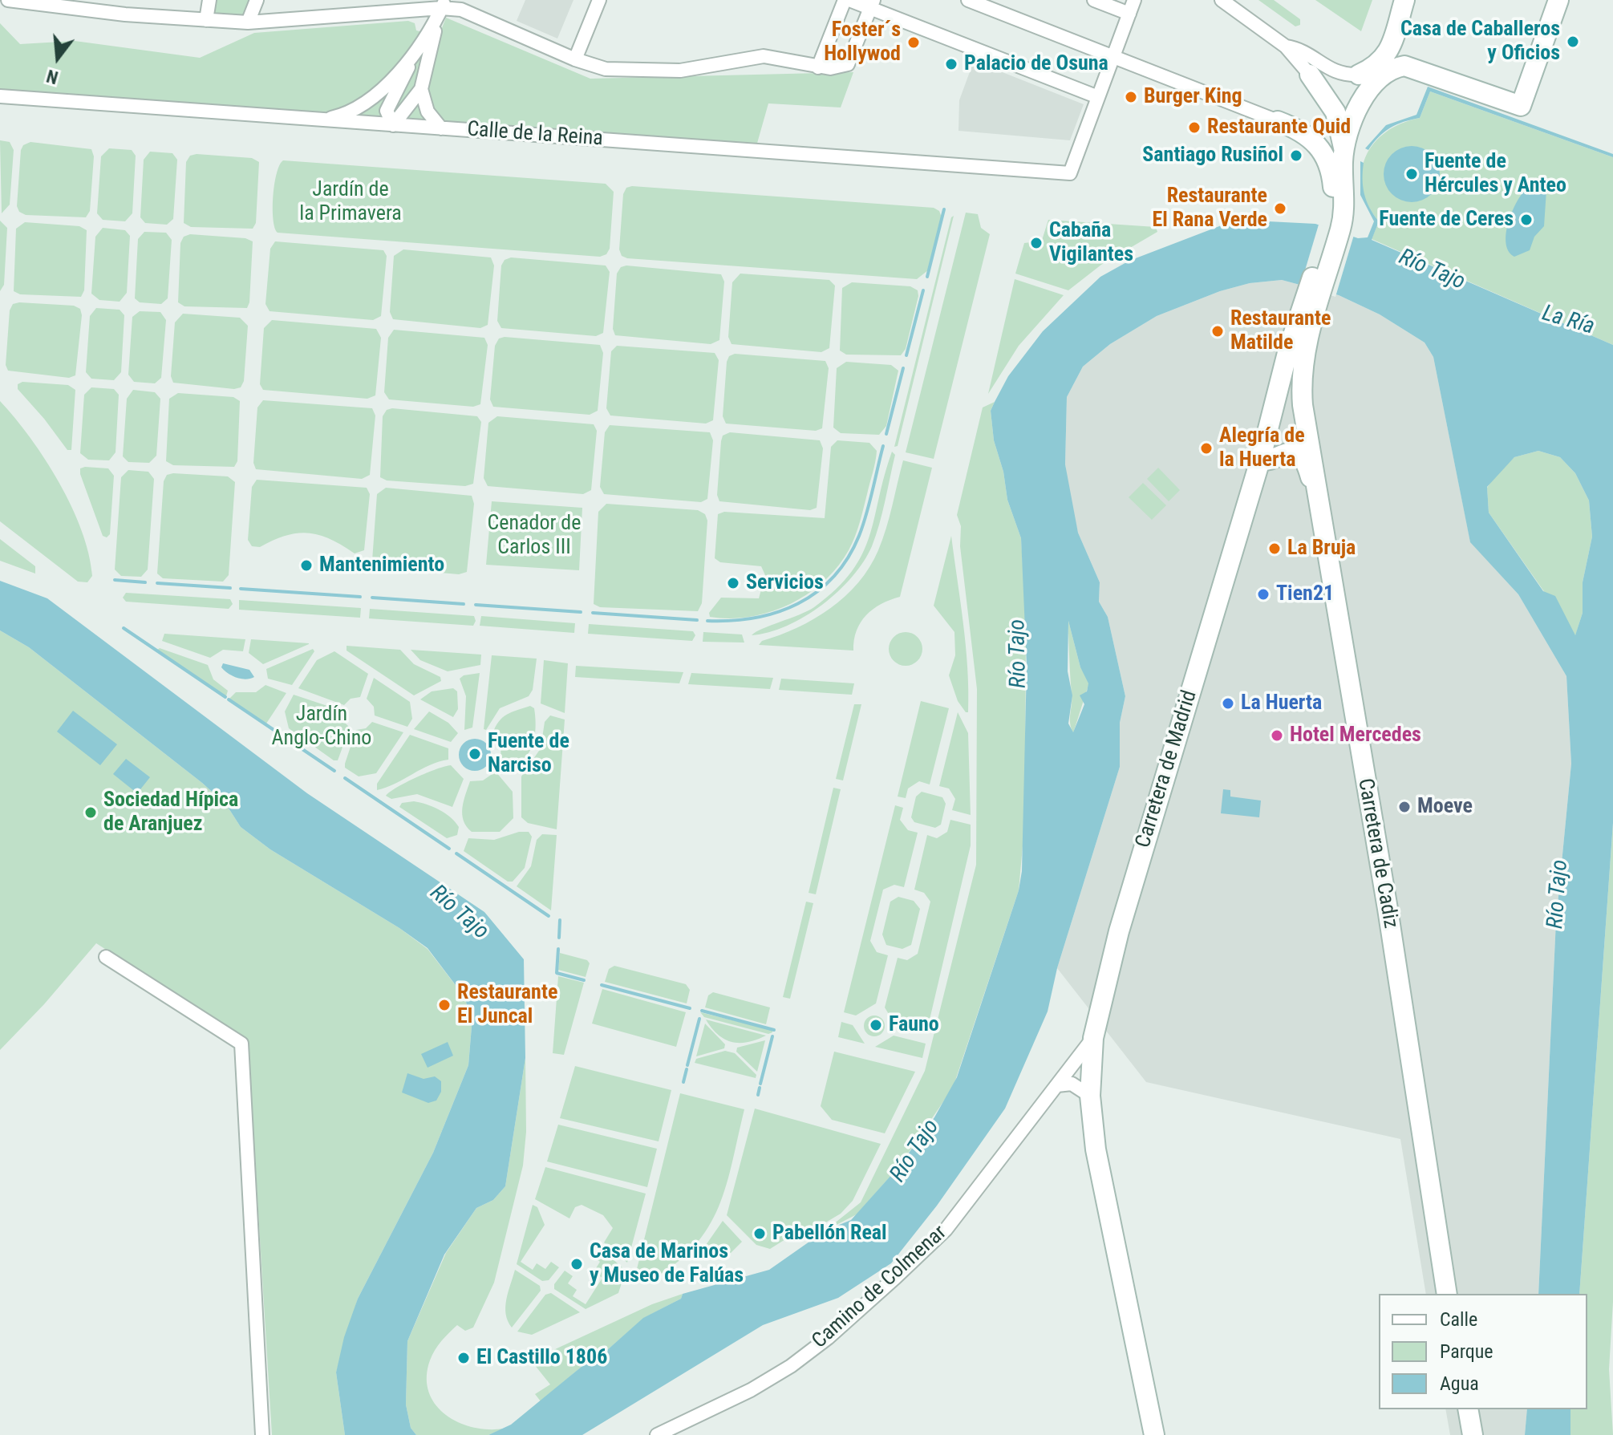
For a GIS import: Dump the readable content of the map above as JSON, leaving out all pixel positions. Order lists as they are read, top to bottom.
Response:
{
  "streets": {
    "main road": ["Carretera de Madrid", "Carretera de Cadiz"],
    "street": ["Calle de la Reina", "Camino de Colmenar"]
  },
  "crossings": [
    ["Carretera de Madrid", "Carretera de Cadiz"],
    ["Carretera de Madrid", "Camino de Colmenar"]
  ],
  "water": ["Río Tajo", "La Ría"],
  "parks": ["Jardín de la Primavera", "Cenador de Carlos III", "Jardín Anglo-Chino"],
  "places": [
    "Casa de Caballeros y Oficios",
    "Foster´s Hollywod",
    "Palacio de Osuna",
    "Burger King",
    "Restaurante Quid",
    "Santiago Rusiñol",
    "Fuente de Hércules y Anteo",
    "Restaurante El Rana Verde",
    "Fuente de Ceres",
    "Cabaña Vigilantes",
    "Restaurante Matilde",
    "Alegría de la Huerta",
    "La Bruja",
    "Mantenimiento",
    "Servicios",
    "Tien21",
    "La Huerta",
    "Hotel Mercedes",
    "Fuente de Narciso",
    "Moeve",
    "Sociedad Hípica de Aranjuez",
    "Restaurante El Juncal",
    "Fauno",
    "Pabellón Real",
    "Casa de Marinos y Museo de Falúas",
    "El Castillo 1806"
  ],
  "legend": ["Calle", "Parque", "Agua"],
  "north": "bottom"
}
